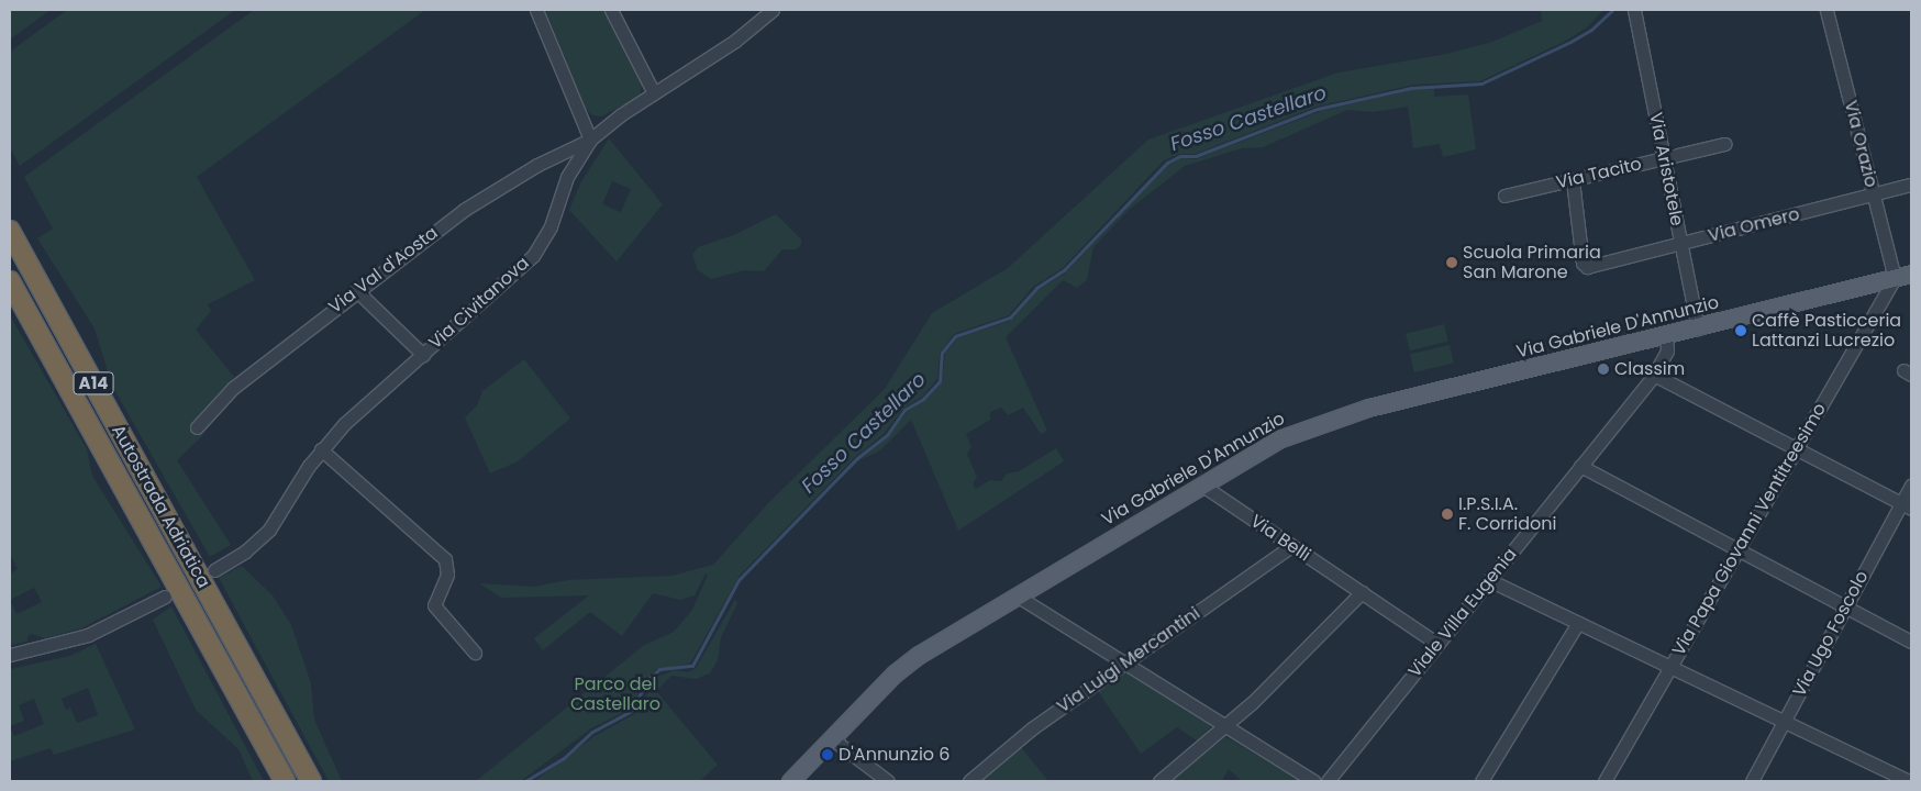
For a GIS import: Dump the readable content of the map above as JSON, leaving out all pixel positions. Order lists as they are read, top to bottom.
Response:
{
  "streets": {
    "highway": ["A14", "Autostrada Adriatica"],
    "main road": ["Via Gabriele D'Annunzio"],
    "street": [
      "Via Orazio",
      "Via Aristotele",
      "Via Tacito",
      "Via Omero",
      "Via Val d'Aosta",
      "Via Civitanova",
      "Via Papa Giovanni Ventitreesimo",
      "Via Belli",
      "Viale Villa Eugenia",
      "Via Ugo Foscolo",
      "Via Luigi Mercantini"
    ]
  },
  "crossings": [
    ["Via Orazio", "Via Omero"],
    ["Via Orazio", "Via Gabriele D'Annunzio"],
    ["Via Orazio", "Via Papa Giovanni Ventitreesimo"],
    ["Via Aristotele", "Via Tacito"],
    ["Via Aristotele", "Via Omero"],
    ["Via Aristotele", "Via Gabriele D'Annunzio"],
    ["Via Tacito", "Via Omero"],
    ["Via Val d'Aosta", "Via Civitanova"],
    ["Via Gabriele D'Annunzio", "Via Papa Giovanni Ventitreesimo"],
    ["Via Gabriele D'Annunzio", "Via Belli"],
    ["Via Gabriele D'Annunzio", "Viale Villa Eugenia"],
    ["Via Belli", "Viale Villa Eugenia"],
    ["Via Belli", "Via Luigi Mercantini"]
  ],
  "water": ["Fosso Castellaro"],
  "parks": ["Parco del Castellaro"],
  "places": [
    "Scuola Primaria San Marone",
    "Caffè Pasticceria Lattanzi Lucrezio",
    "Classim",
    "I.P.S.I.A. F. Corridoni",
    "D'Annunzio 6"
  ]
}
